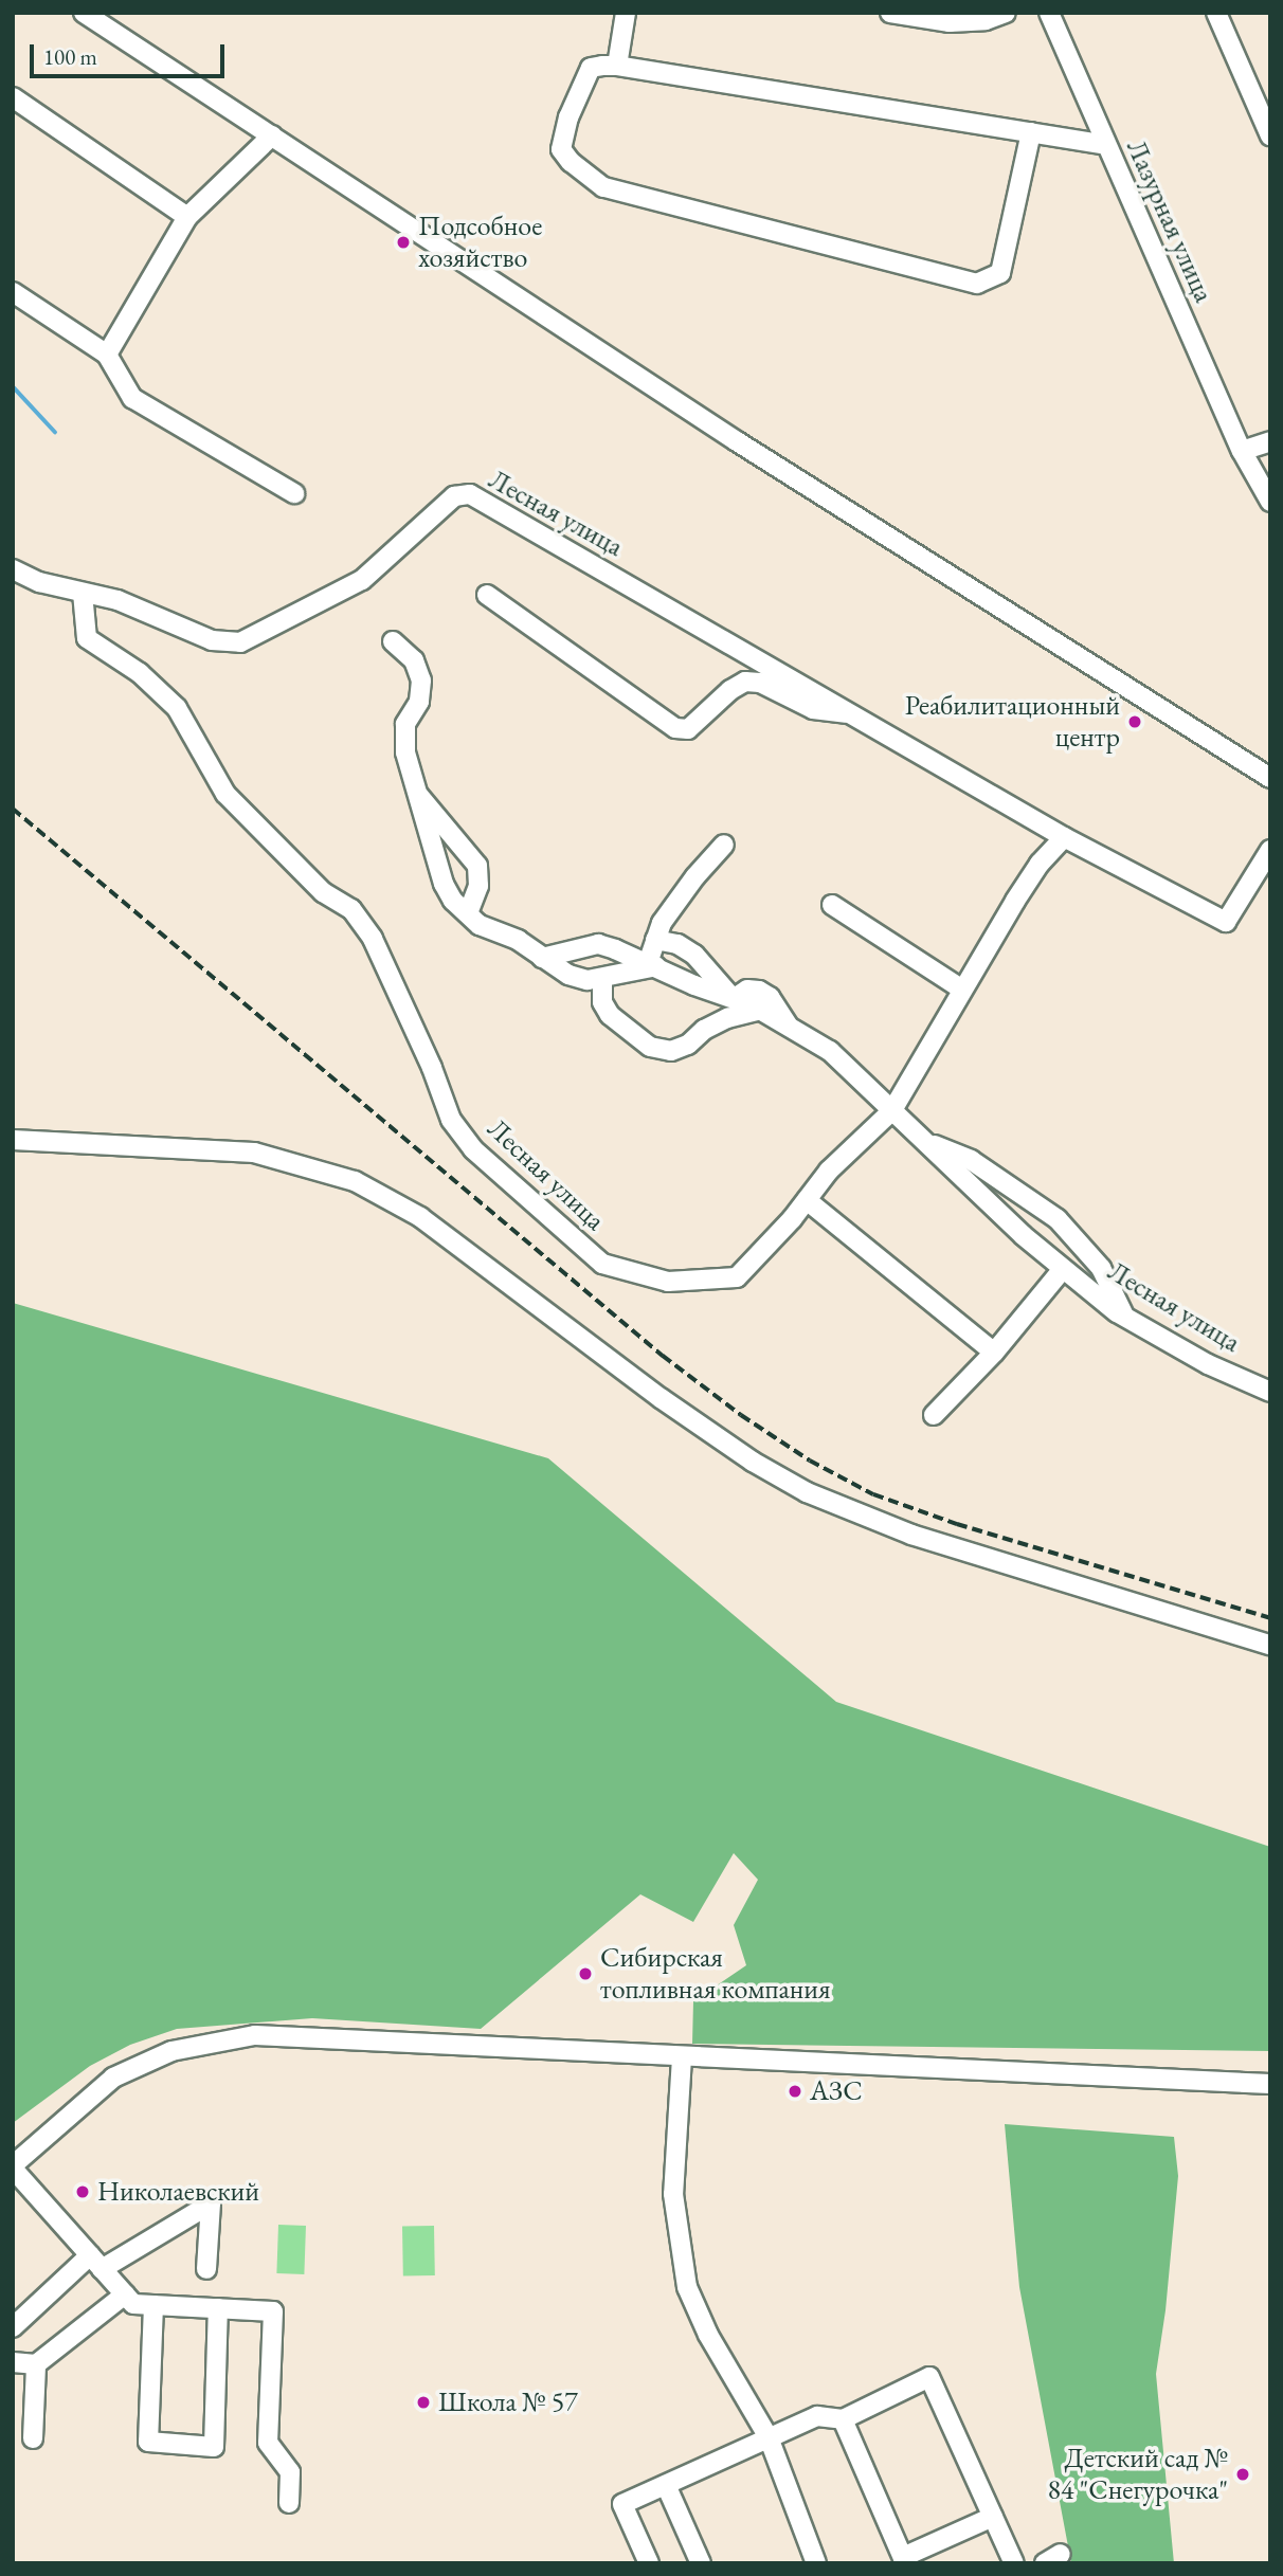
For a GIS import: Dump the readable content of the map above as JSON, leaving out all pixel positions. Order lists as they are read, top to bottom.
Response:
{
  "streets": {
    "street": ["Лазурная улица", "Лесная улица"]
  },
  "places": [
    "Подсобное хозяйство",
    "Реабилитационный центр",
    "Сибирская топливная компания",
    "АЗС",
    "Николаевский",
    "Школа № 57",
    "Детский сад № 84 \"Снегурочка\""
  ],
  "scale_bar": "100 m"
}
